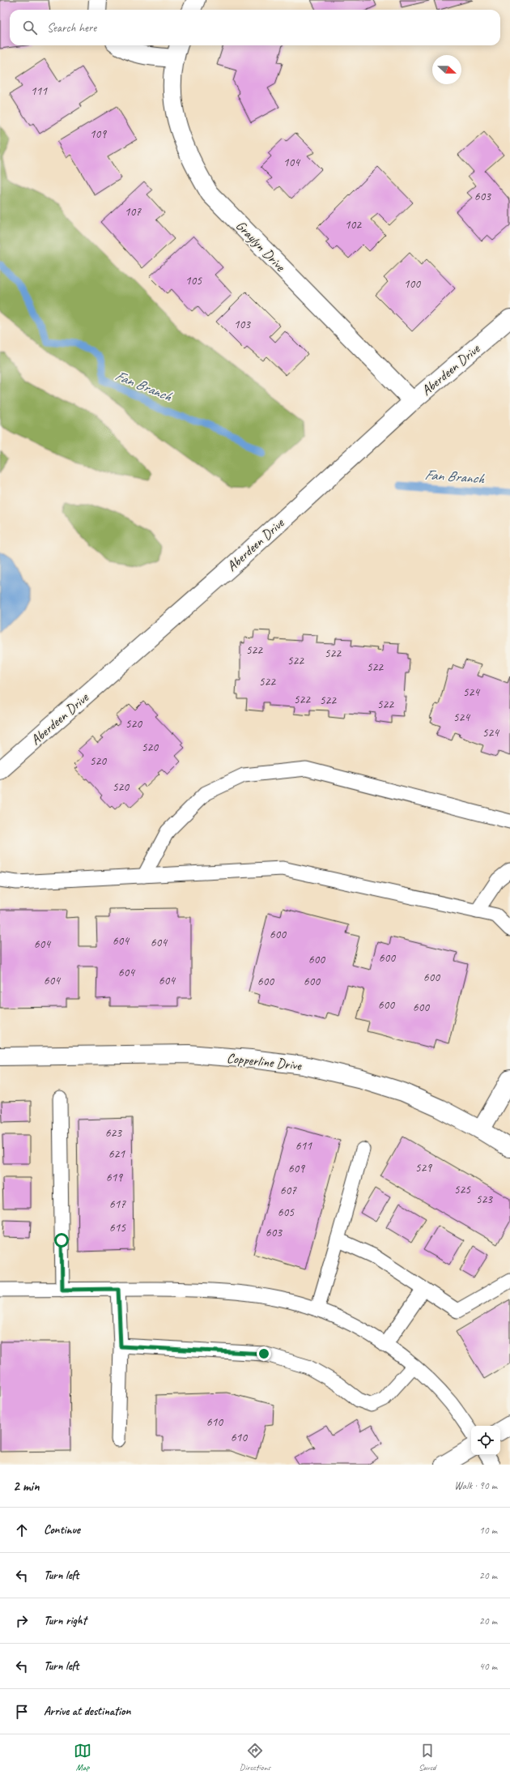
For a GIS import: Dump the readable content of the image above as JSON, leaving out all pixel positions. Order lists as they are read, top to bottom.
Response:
{
  "streets": {
    "street": ["Graylyn Drive", "Aberdeen Drive", "Copperline Drive"]
  },
  "crossings": [
    ["Graylyn Drive", "Aberdeen Drive"]
  ],
  "water": ["Fan Branch"],
  "house_numbers": [
    "111",
    "109",
    "104",
    "603",
    "107",
    "102",
    "105",
    "100",
    "103",
    "522",
    "522",
    "522",
    "522",
    "522",
    "524",
    "522",
    "522",
    "522",
    "524",
    "520",
    "524",
    "520",
    "520",
    "520",
    "600",
    "604",
    "604",
    "604",
    "600",
    "600",
    "604",
    "600",
    "604",
    "604",
    "600",
    "600",
    "600",
    "600",
    "623",
    "611",
    "621",
    "529",
    "609",
    "619",
    "525",
    "607",
    "523",
    "617",
    "605",
    "615",
    "603",
    "610",
    "610"
  ],
  "north": "right",
  "page": {
    "search": "Search here",
    "heading": ["2 min", "Walk · 90 m"],
    "list": [
      ["Continue", "10 m"],
      ["Turn left", "20 m"],
      ["Turn right", "20 m"],
      ["Turn left", "40 m"],
      "Arrive at destination"
    ],
    "nav": ["Map", "Directions", "Saved"]
  }
}
